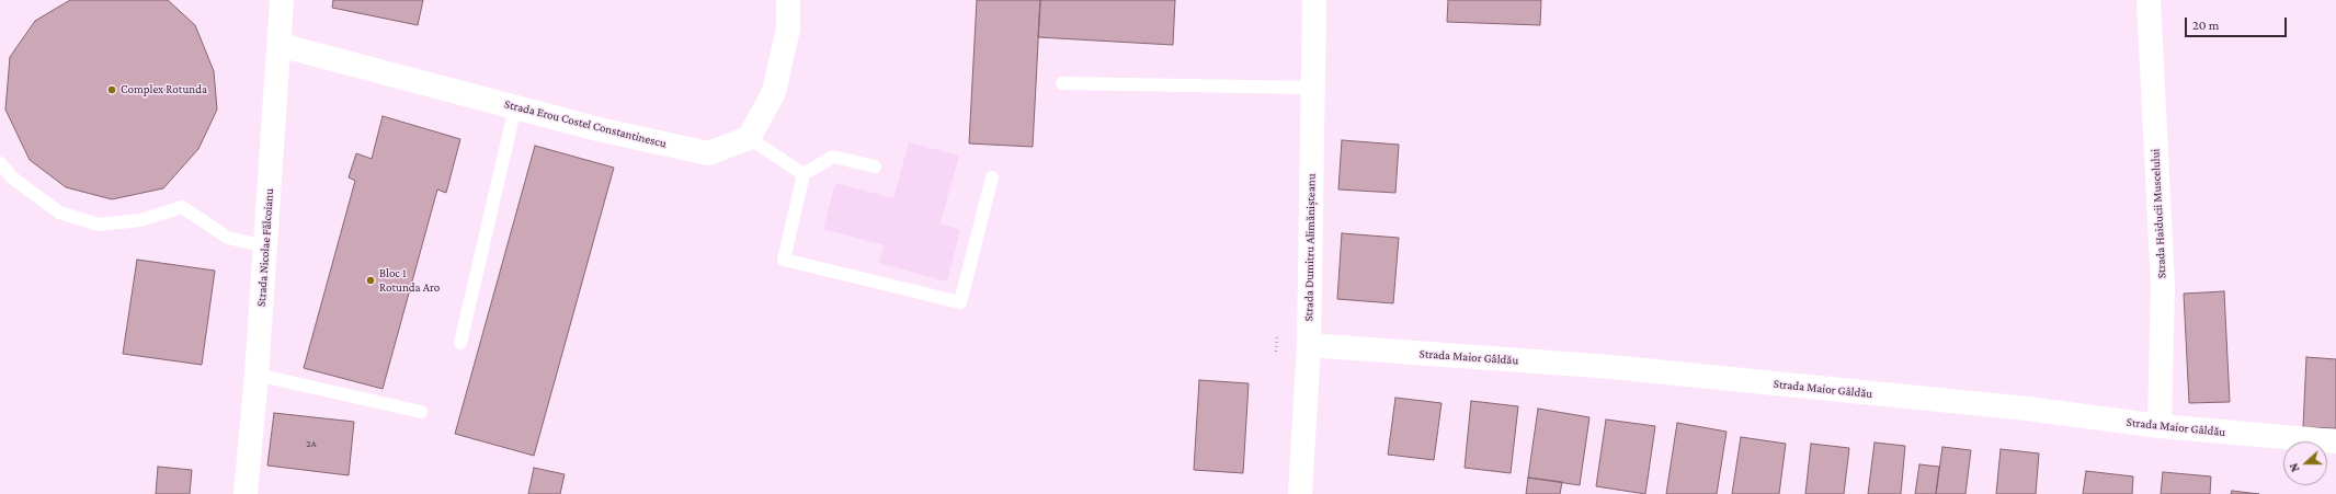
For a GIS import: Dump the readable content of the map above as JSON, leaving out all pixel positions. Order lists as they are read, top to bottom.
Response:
{
  "streets": {
    "street": [
      "Strada Erou Costel Constantinescu",
      "Strada Haiducii Muscelului",
      "Strada Nicolae Fălcoianu",
      "Strada Dumitru Alimănișteanu",
      "Strada Maior Gâldău"
    ]
  },
  "crossings": [
    ["Strada Erou Costel Constantinescu", "Strada Nicolae Fălcoianu"],
    ["Strada Haiducii Muscelului", "Strada Maior Gâldău"],
    ["Strada Dumitru Alimănișteanu", "Strada Maior Gâldău"]
  ],
  "places": ["Complex Rotunda", "Bloc 1 Rotunda Aro"],
  "house_numbers": ["2A"],
  "scale_bar": "20 m",
  "north": "left"
}
